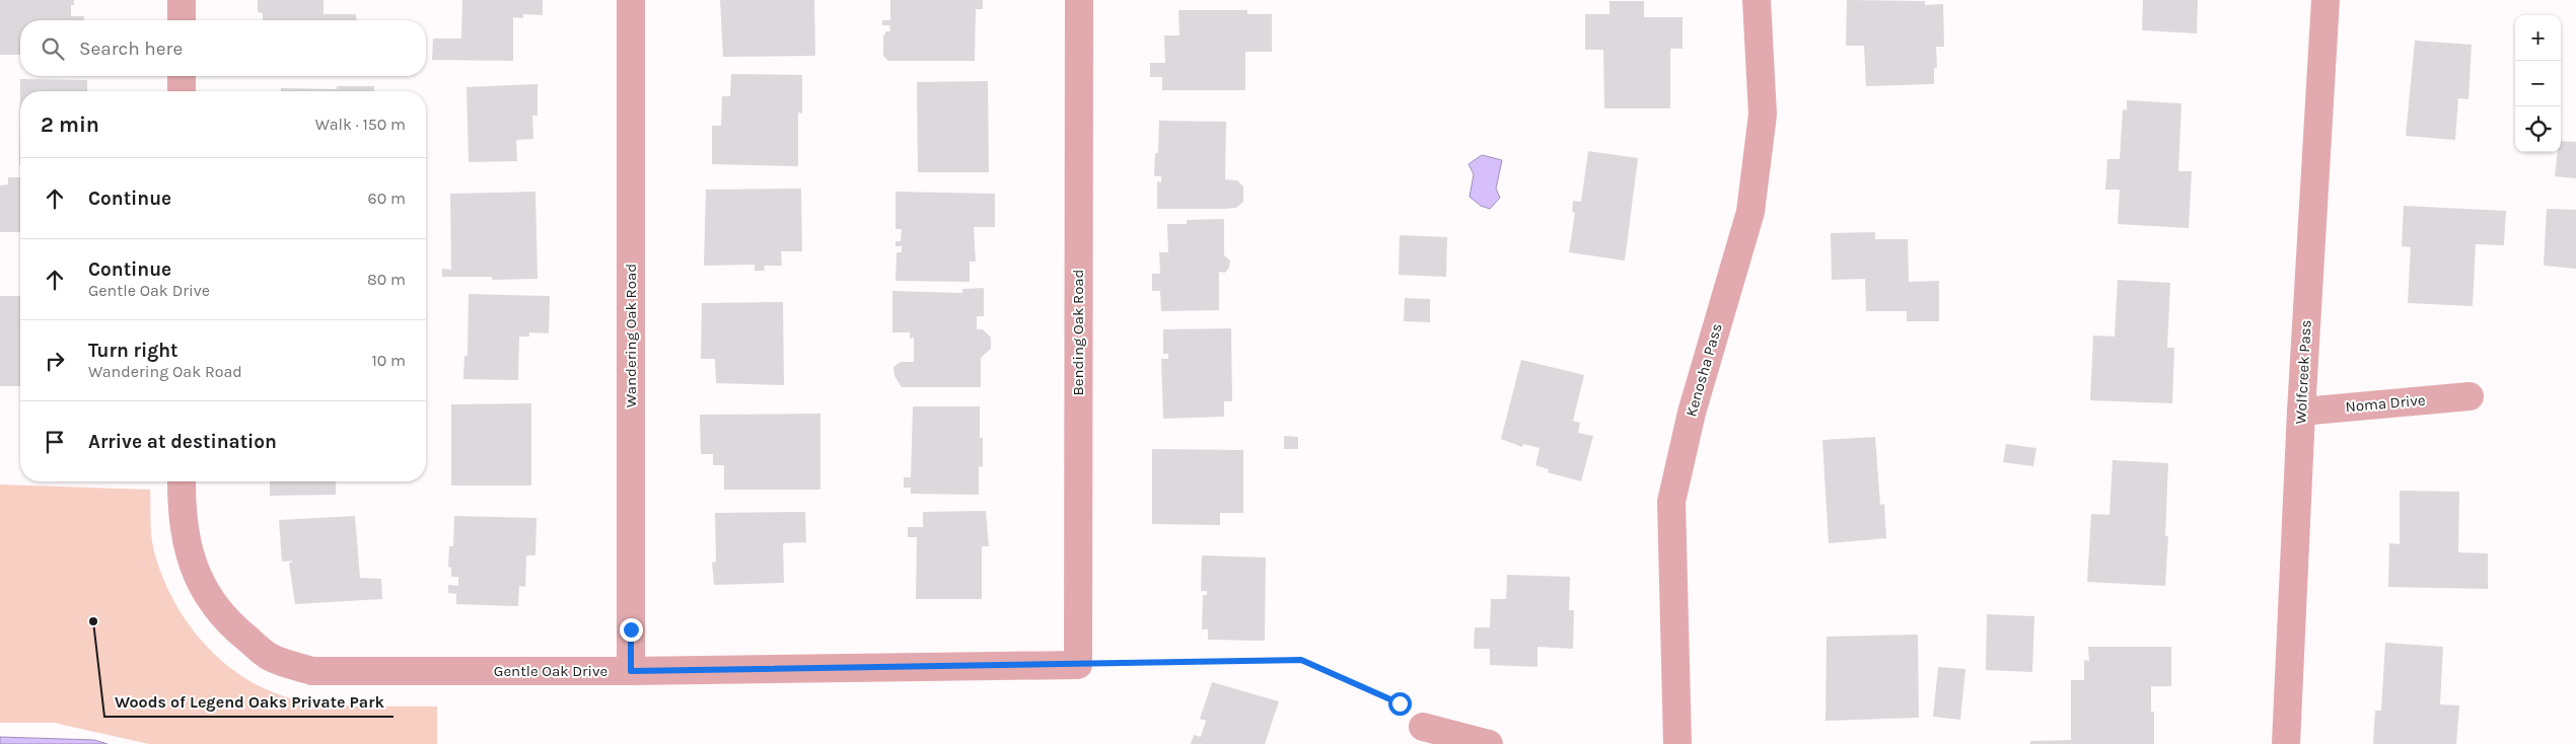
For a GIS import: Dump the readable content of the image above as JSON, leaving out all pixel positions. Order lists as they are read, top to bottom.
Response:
{
  "streets": {
    "street": [
      "Bending Oak Road",
      "Wandering Oak Road",
      "Kenosha Pass",
      "Wolfcreek Pass",
      "Noma Drive",
      "Gentle Oak Drive"
    ]
  },
  "crossings": [
    ["Bending Oak Road", "Gentle Oak Drive"],
    ["Wandering Oak Road", "Gentle Oak Drive"],
    ["Wolfcreek Pass", "Noma Drive"]
  ],
  "places": ["Woods of Legend Oaks Private Park"],
  "page": {
    "map_buttons": ["+", "−"],
    "search": "Search here",
    "heading": ["2 min", "Walk · 150 m"],
    "list": [
      ["Continue", "60 m"],
      ["Continue", "Gentle Oak Drive", "80 m"],
      ["Turn right", "Wandering Oak Road", "10 m"],
      "Arrive at destination"
    ]
  }
}
